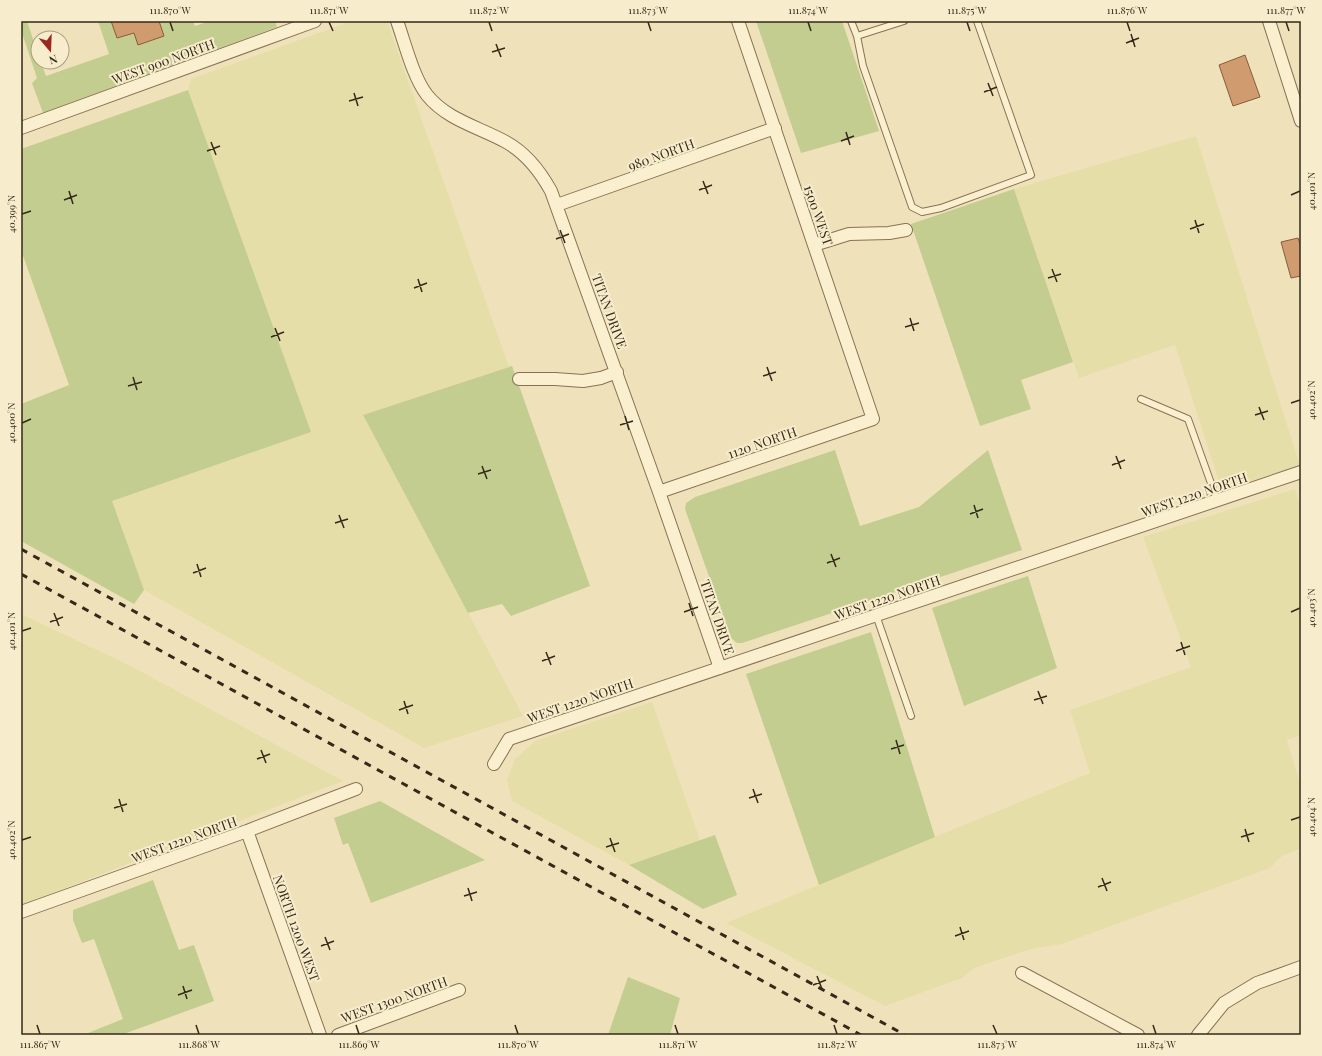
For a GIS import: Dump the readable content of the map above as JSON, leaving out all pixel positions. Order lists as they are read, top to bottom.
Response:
{
  "streets": {
    "street": [
      "WEST 900 NORTH",
      "980 NORTH",
      "1500 WEST",
      "TITAN DRIVE",
      "1120 NORTH",
      "WEST 1220 NORTH",
      "NORTH 1200 WEST",
      "WEST 1300 NORTH"
    ]
  },
  "crossings": [
    ["980 NORTH", "1500 WEST"],
    ["980 NORTH", "TITAN DRIVE"],
    ["1500 WEST", "1120 NORTH"],
    ["TITAN DRIVE", "1120 NORTH"],
    ["TITAN DRIVE", "WEST 1220 NORTH"],
    ["WEST 1220 NORTH", "NORTH 1200 WEST"]
  ],
  "north": "bottom",
  "coordinates": [
    "111.870°W",
    "111.871°W",
    "111.872°W",
    "111.873°W",
    "111.874°W",
    "111.875°W",
    "111.876°W",
    "111.877°W",
    "40.401°N",
    "40.399°N",
    "40.402°N",
    "40.400°N",
    "40.403°N",
    "40.404°N",
    "111.867°W",
    "111.868°W",
    "111.869°W"
  ]
}
